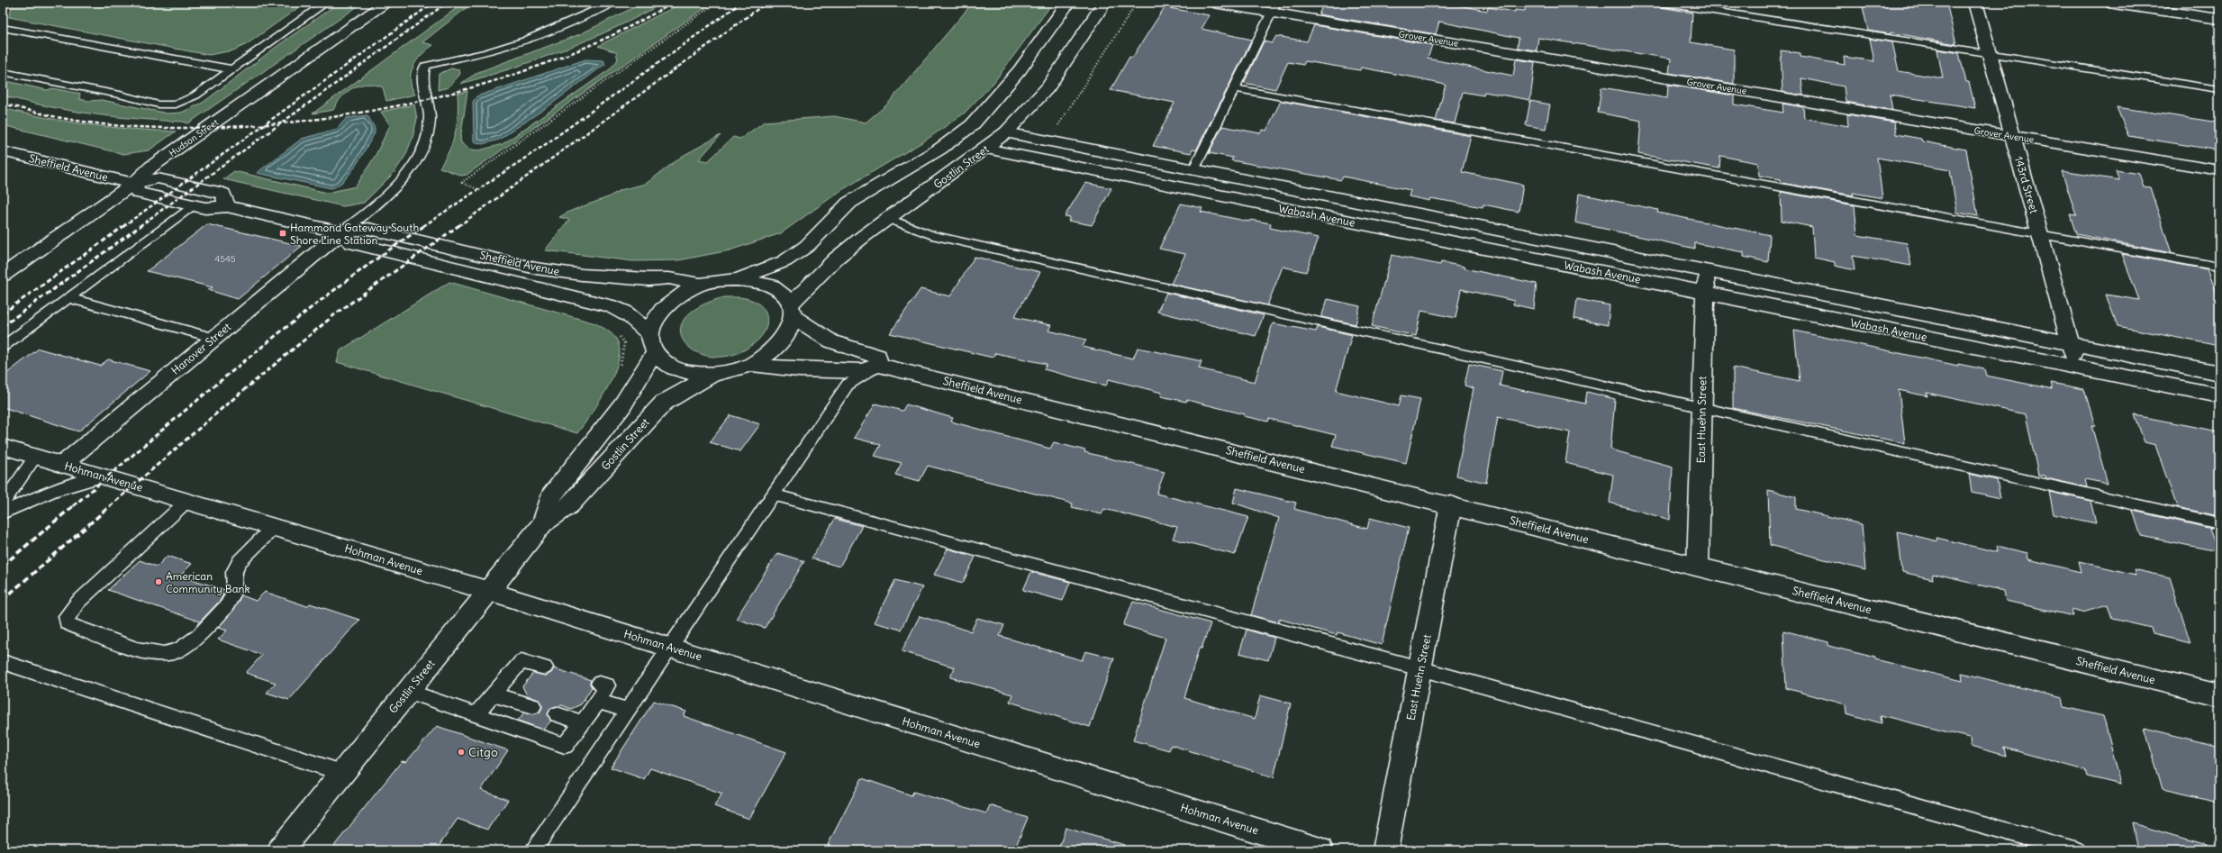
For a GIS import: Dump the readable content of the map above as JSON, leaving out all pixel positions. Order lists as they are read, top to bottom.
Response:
{
  "streets": {
    "street": [
      "Grover Avenue",
      "Hudson Street",
      "Gostlin Street",
      "Sheffield Avenue",
      "143rd Street",
      "Wabash Avenue",
      "Hanover Street",
      "East Huehn Street",
      "Hohman Avenue"
    ]
  },
  "crossings": [
    ["Grover Avenue", "143rd Street"],
    ["Hudson Street", "Sheffield Avenue"],
    ["Gostlin Street", "Sheffield Avenue"],
    ["Gostlin Street", "Wabash Avenue"],
    ["Gostlin Street", "Hohman Avenue"],
    ["Sheffield Avenue", "Hanover Street"],
    ["Sheffield Avenue", "East Huehn Street"],
    ["143rd Street", "Wabash Avenue"],
    ["Wabash Avenue", "East Huehn Street"],
    ["Hanover Street", "Hohman Avenue"]
  ],
  "places": {
    "transit": ["Hammond Gateway South Shore Line Station"],
    "other": ["American Community Bank", "Citgo"]
  },
  "house_numbers": ["4545"]
}
